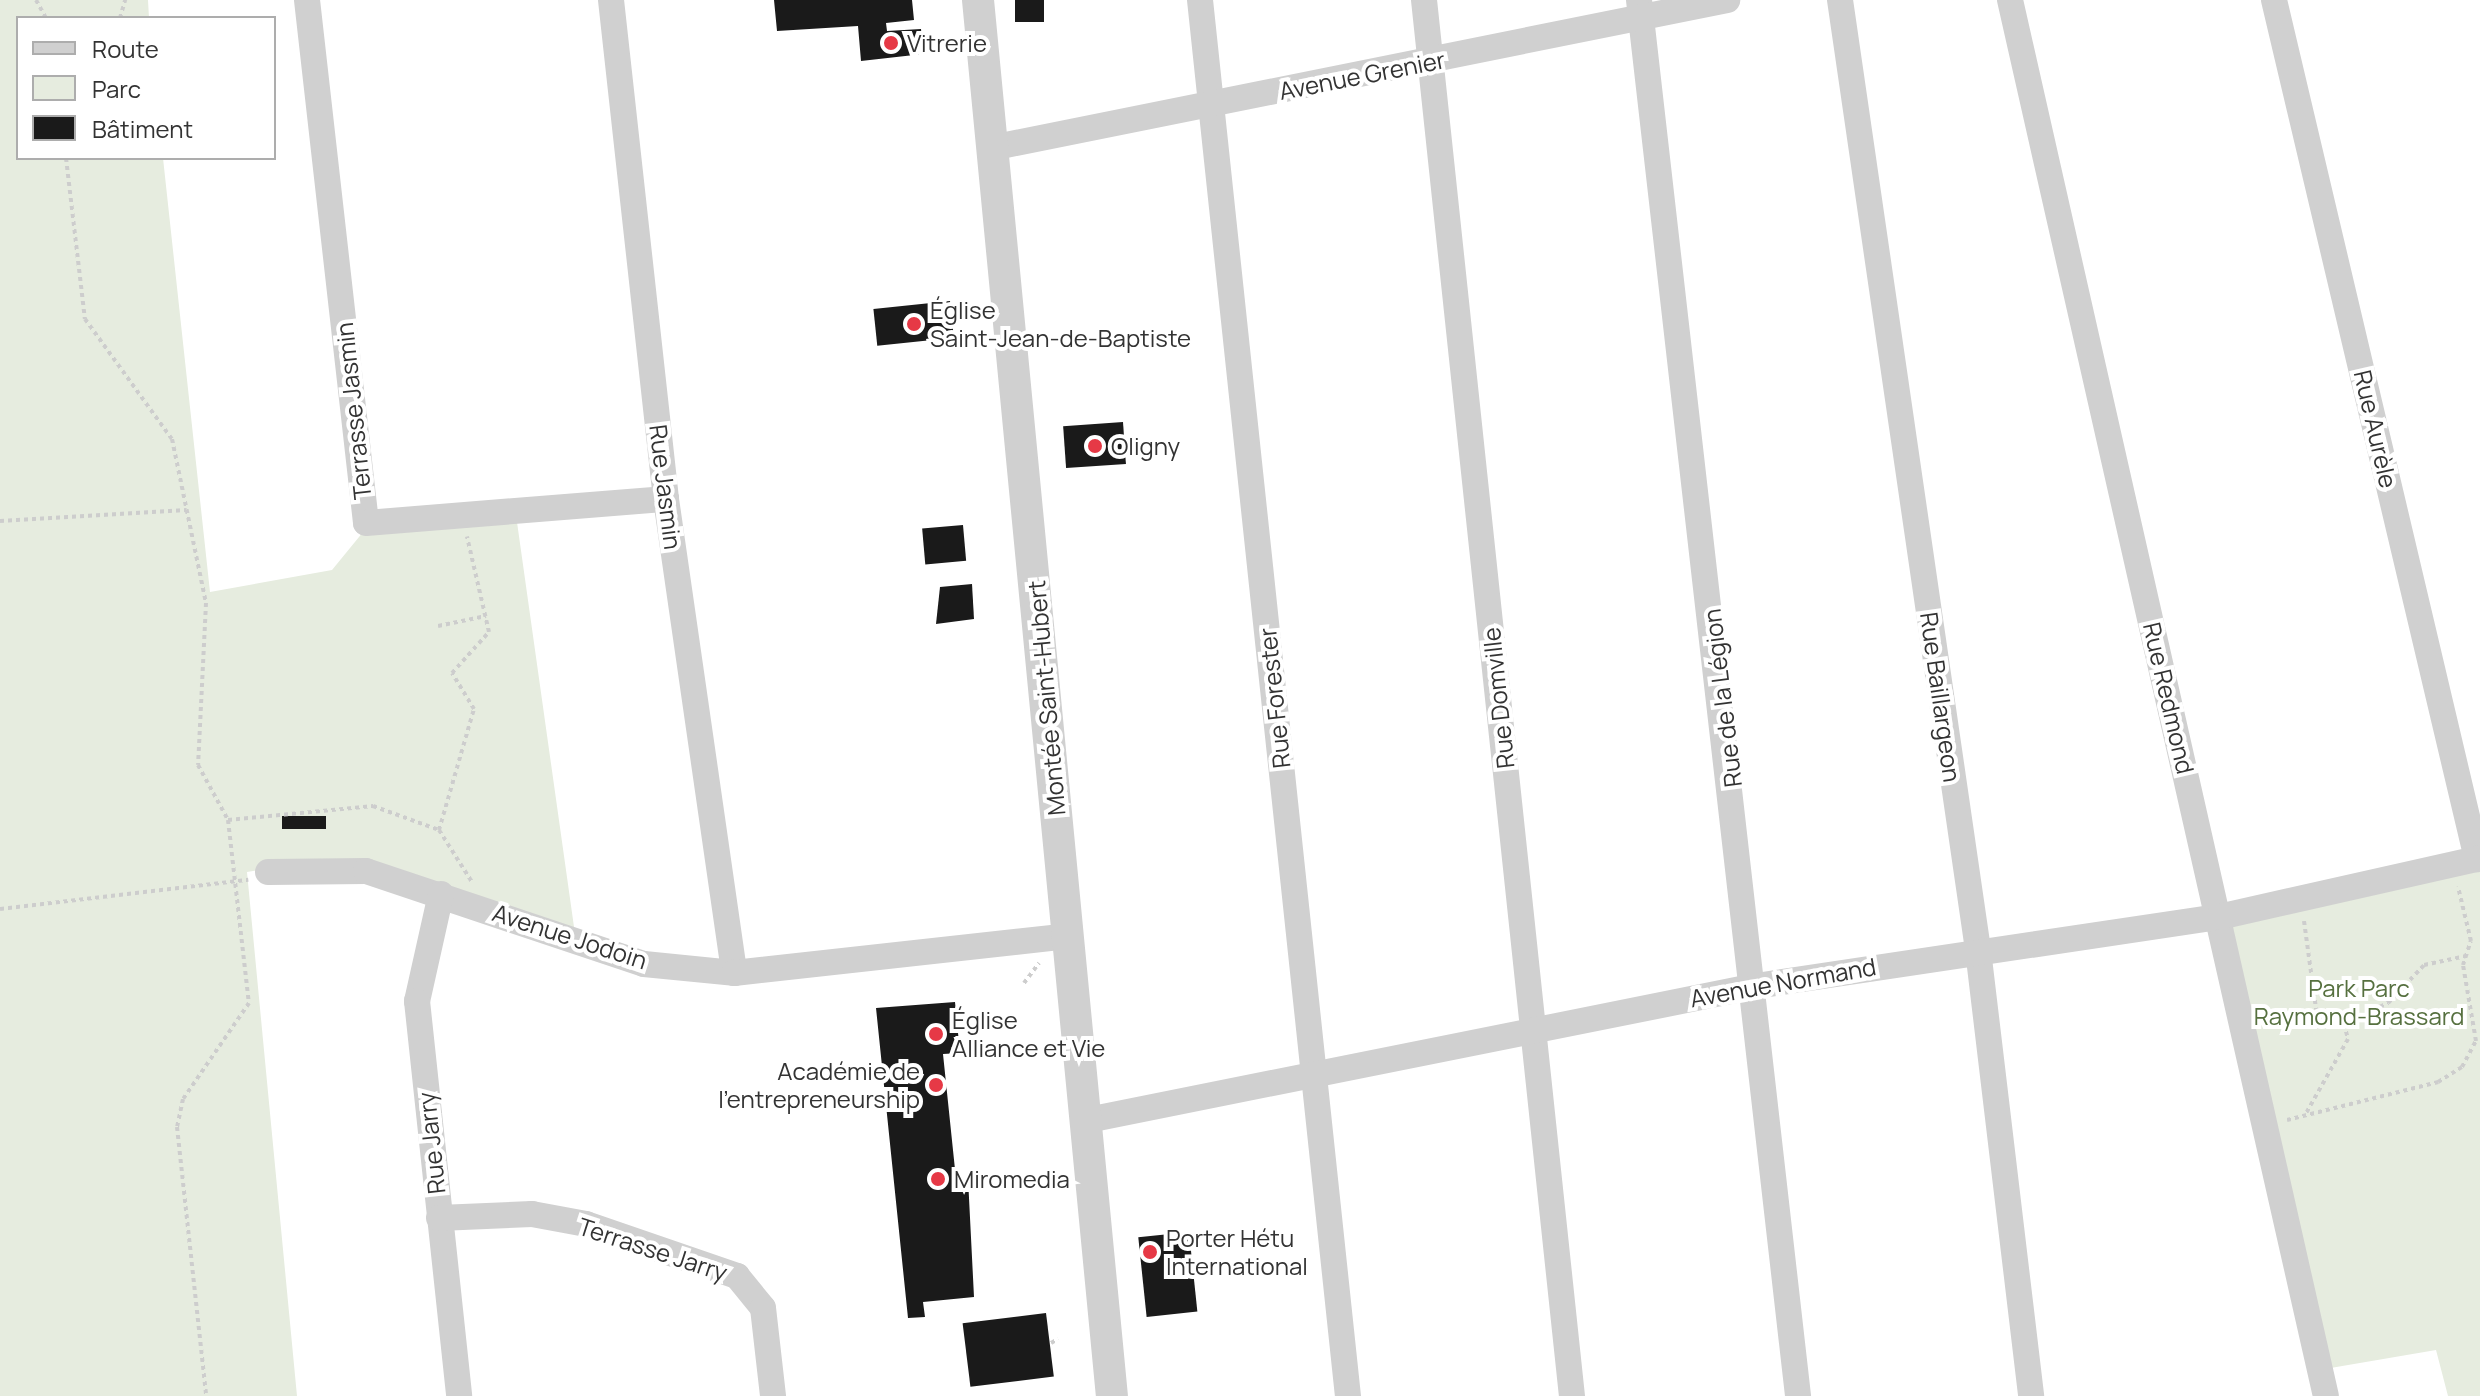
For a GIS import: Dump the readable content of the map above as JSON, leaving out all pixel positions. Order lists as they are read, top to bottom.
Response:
{
  "streets": {
    "street": [
      "Avenue Grenier",
      "Terrasse Jasmin",
      "Rue Aurèle",
      "Rue Jasmin",
      "Rue Baillargeon",
      "Montée Saint-Hubert",
      "Rue Forester",
      "Rue Domville",
      "Rue de la Légion",
      "Rue Redmond",
      "Avenue Jodoin",
      "Avenue Normand",
      "Rue Jarry",
      "Terrasse Jarry"
    ]
  },
  "crossings": [
    ["Avenue Grenier", "Montée Saint-Hubert"],
    ["Avenue Grenier", "Rue Forester"],
    ["Avenue Grenier", "Rue Domville"],
    ["Avenue Grenier", "Rue de la Légion"],
    ["Terrasse Jasmin", "Rue Jasmin"],
    ["Rue Aurèle", "Avenue Normand"],
    ["Rue Jasmin", "Avenue Jodoin"],
    ["Rue Baillargeon", "Avenue Normand"],
    ["Montée Saint-Hubert", "Avenue Jodoin"],
    ["Montée Saint-Hubert", "Avenue Normand"],
    ["Rue Forester", "Avenue Normand"],
    ["Rue Domville", "Avenue Normand"],
    ["Rue de la Légion", "Avenue Normand"],
    ["Rue Redmond", "Avenue Normand"],
    ["Avenue Jodoin", "Rue Jarry"],
    ["Rue Jarry", "Terrasse Jarry"]
  ],
  "parks": ["Park Parc Raymond-Brassard"],
  "places": [
    "Vitrerie",
    "Église Saint-Jean-de-Baptiste",
    "Oligny",
    "Église Alliance et Vie",
    "Académie de l'entrepreneurship",
    "Miromedia",
    "Porter Hétu International"
  ],
  "legend": ["Route", "Parc", "Bâtiment"]
}
